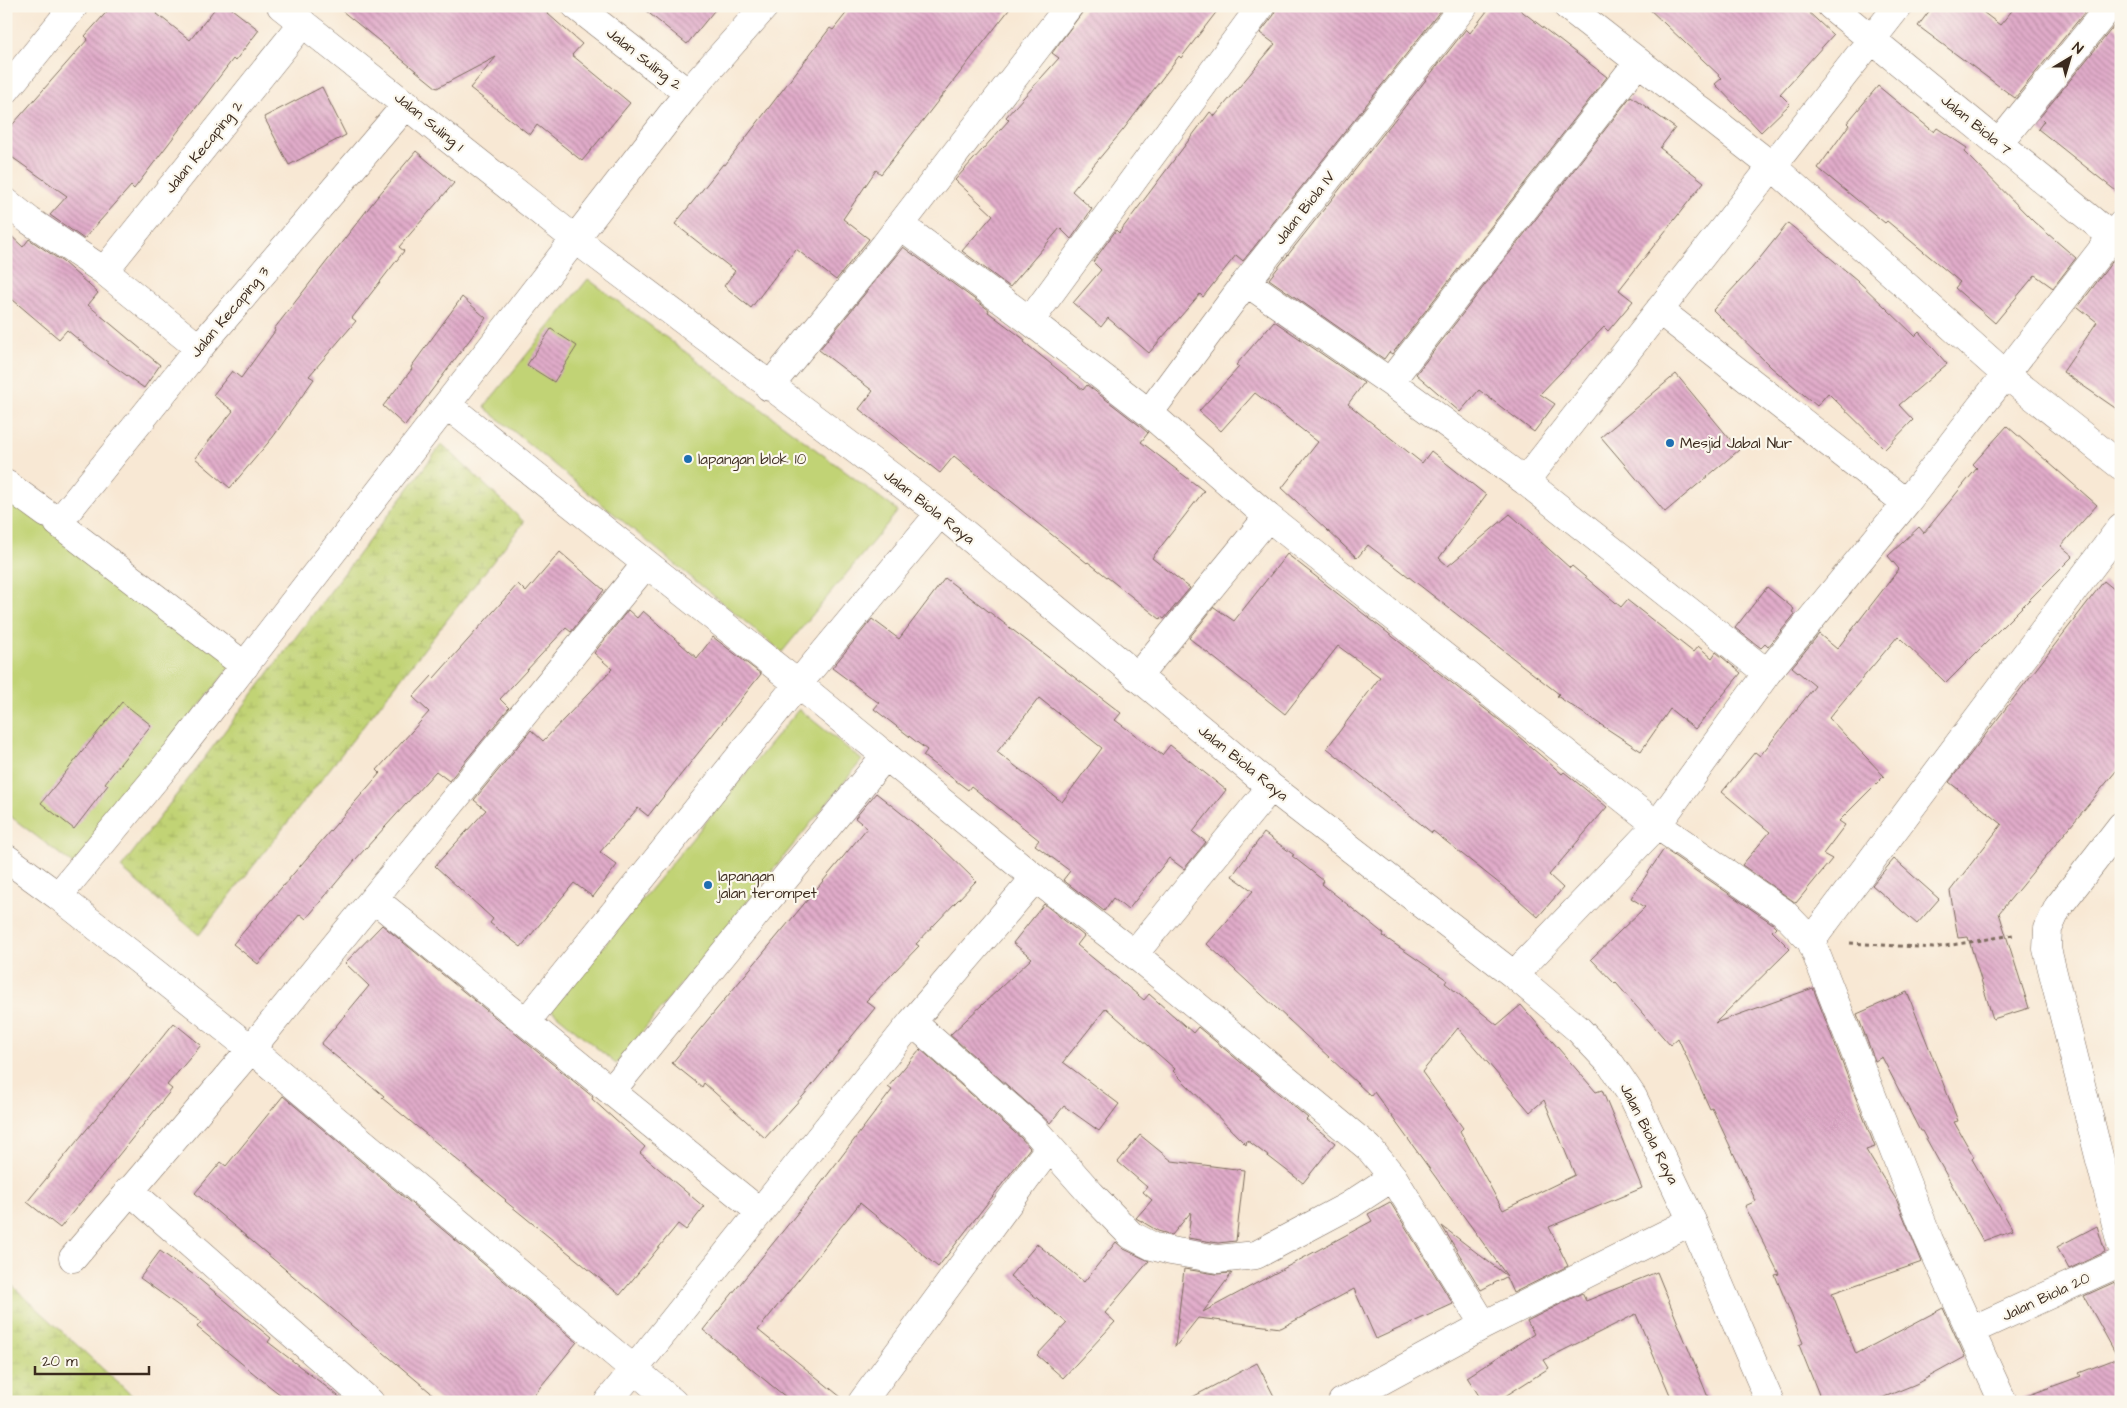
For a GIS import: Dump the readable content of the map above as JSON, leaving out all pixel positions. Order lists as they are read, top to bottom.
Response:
{
  "streets": {
    "street": [
      "Jalan Suling 2",
      "Jalan Suling 1",
      "Jalan Biola 7",
      "Jalan Kecaping 2",
      "Jalan Biola IV",
      "Jalan Kecaping 3",
      "Jalan Biola Raya",
      "Jalan Biola 20"
    ]
  },
  "crossings": [
    ["Jalan Suling 1", "Jalan Kecaping 2"],
    ["Jalan Suling 1", "Jalan Kecaping 3"],
    ["Jalan Suling 1", "Jalan Biola Raya"]
  ],
  "places": ["Mesjid Jabal Nur", "lapangan blok 10", "lapangan jalan terompet"],
  "scale_bar": "20 m",
  "north": "top right"
}
